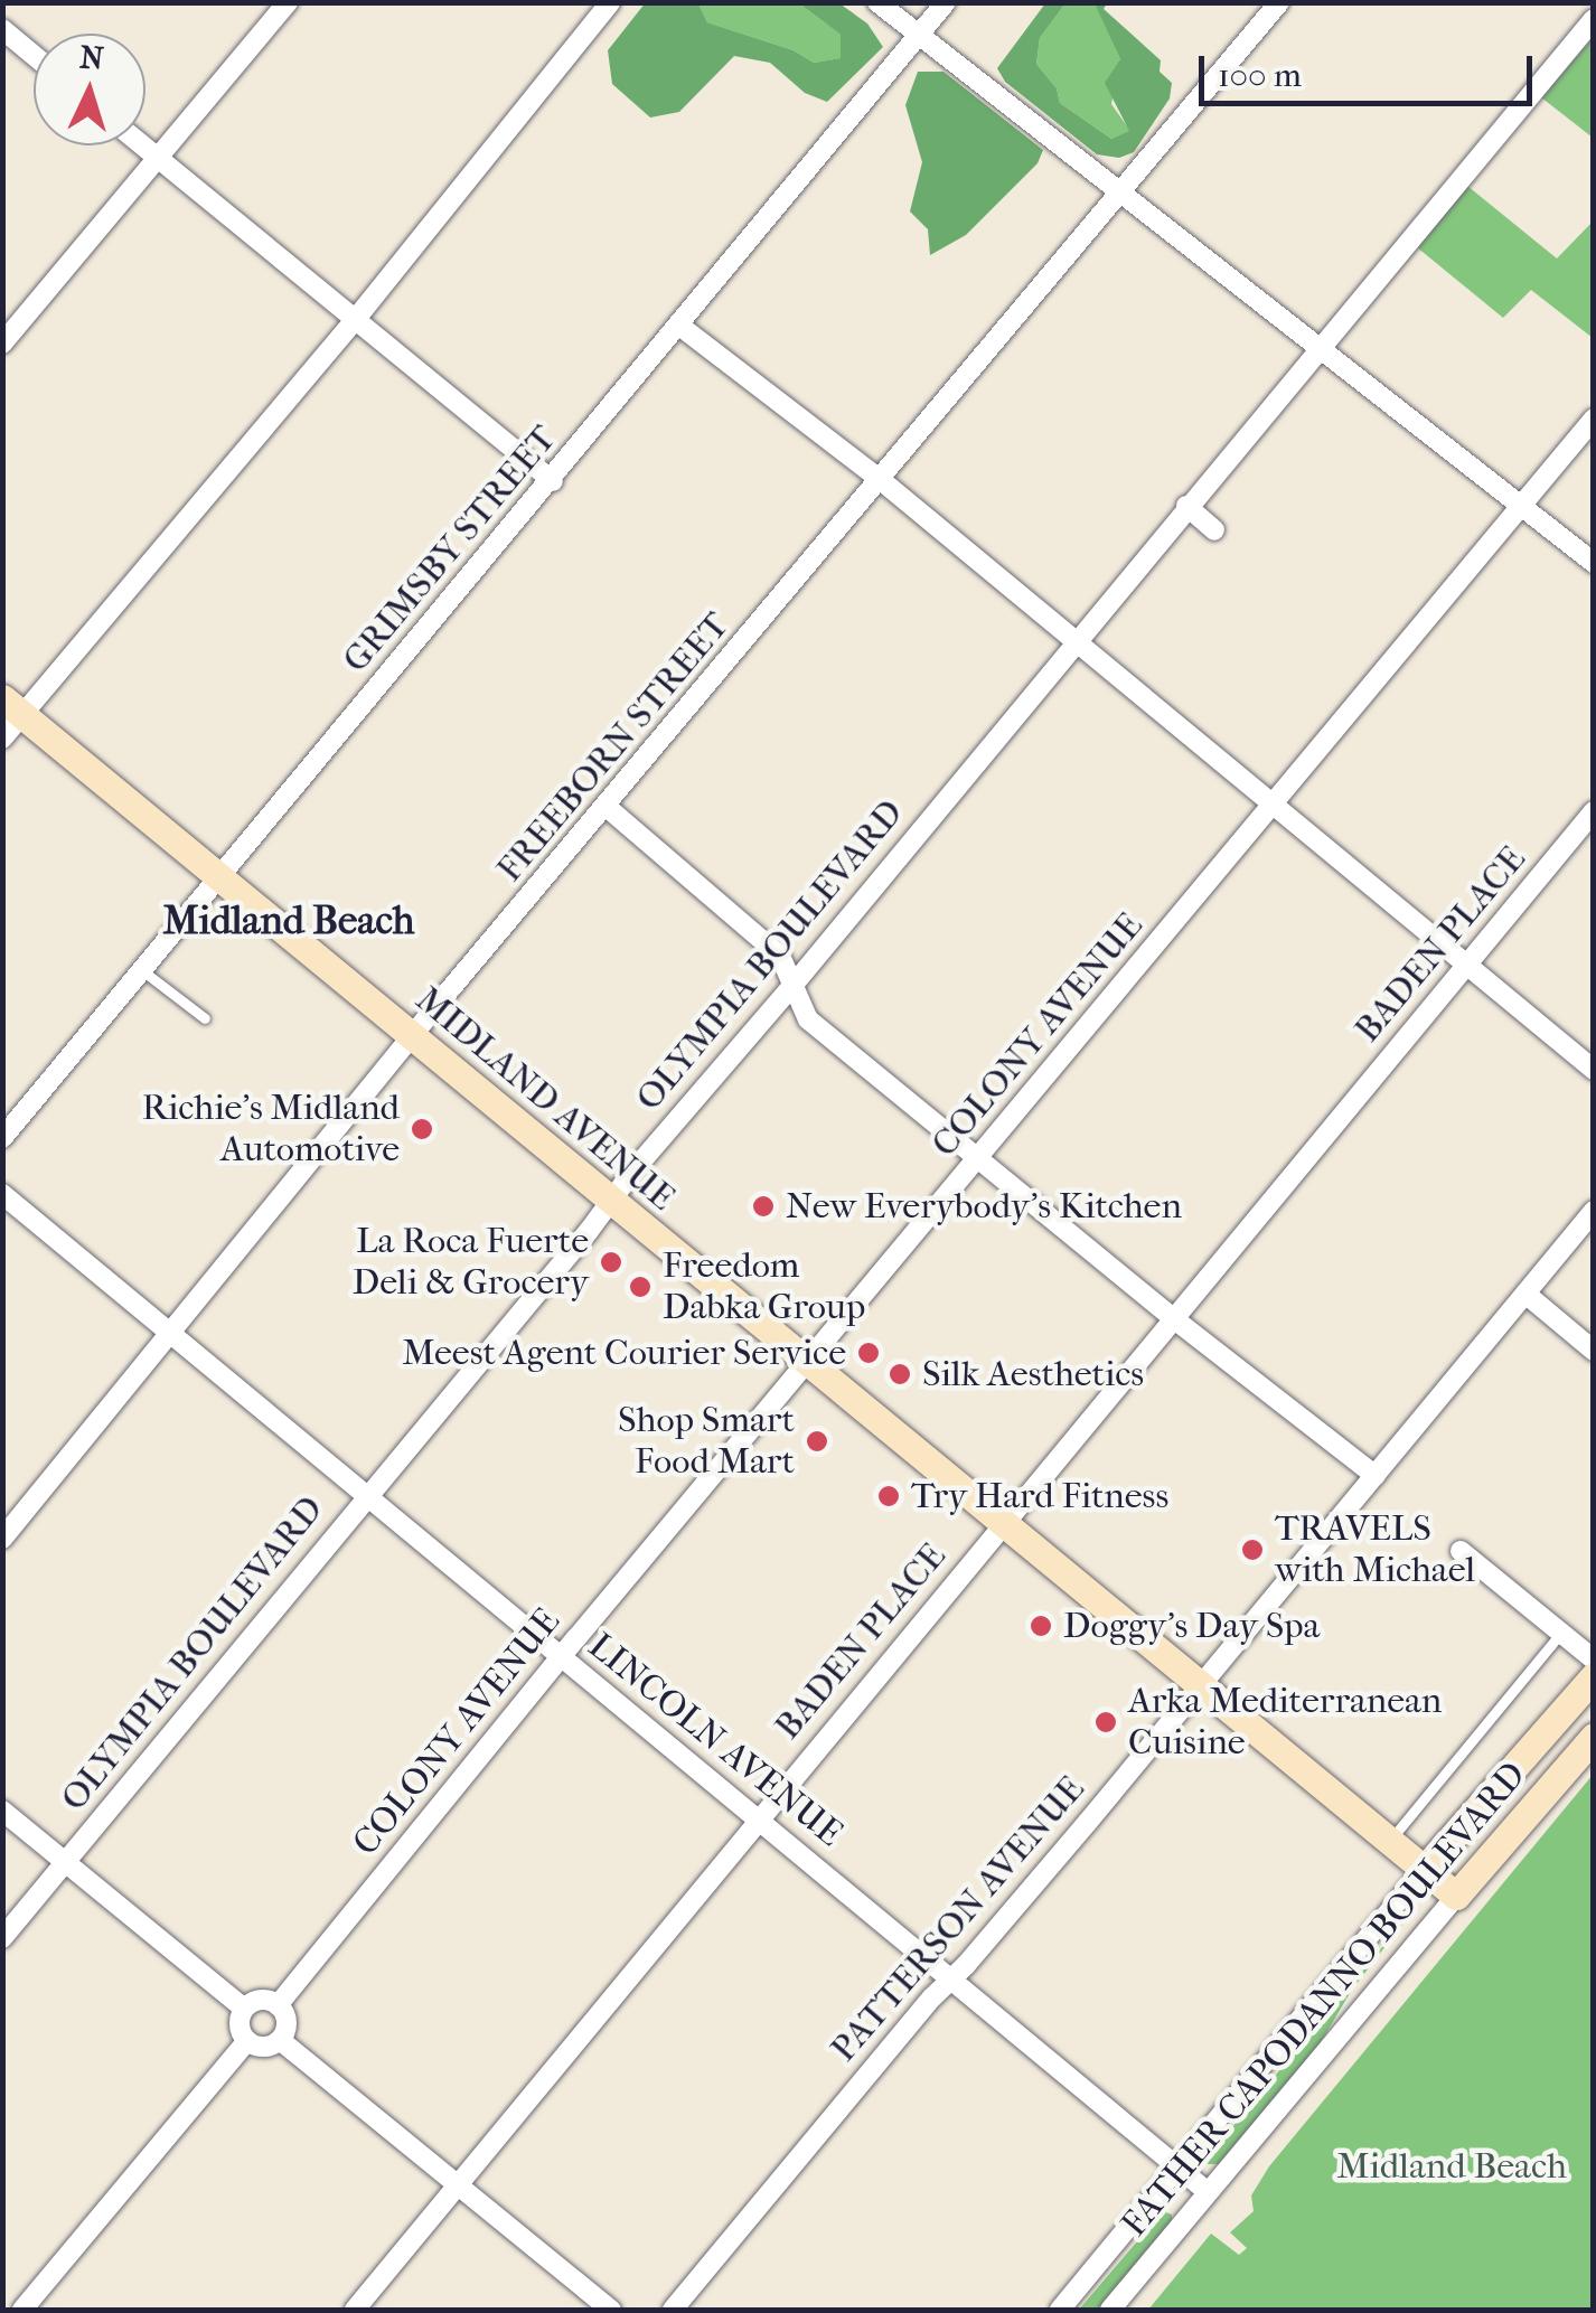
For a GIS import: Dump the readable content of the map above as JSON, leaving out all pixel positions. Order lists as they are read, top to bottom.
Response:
{
  "streets": {
    "main road": ["MIDLAND AVENUE", "FATHER CAPODANNO BOULEVARD"],
    "street": [
      "GRIMSBY STREET",
      "FREEBORN STREET",
      "BADEN PLACE",
      "OLYMPIA BOULEVARD",
      "COLONY AVENUE",
      "LINCOLN AVENUE",
      "PATTERSON AVENUE"
    ]
  },
  "crossings": [
    ["GRIMSBY STREET", "MIDLAND AVENUE"],
    ["FREEBORN STREET", "MIDLAND AVENUE"],
    ["FREEBORN STREET", "LINCOLN AVENUE"],
    ["BADEN PLACE", "MIDLAND AVENUE"],
    ["BADEN PLACE", "LINCOLN AVENUE"],
    ["OLYMPIA BOULEVARD", "MIDLAND AVENUE"],
    ["OLYMPIA BOULEVARD", "LINCOLN AVENUE"],
    ["COLONY AVENUE", "MIDLAND AVENUE"],
    ["COLONY AVENUE", "LINCOLN AVENUE"],
    ["MIDLAND AVENUE", "PATTERSON AVENUE"],
    ["MIDLAND AVENUE", "FATHER CAPODANNO BOULEVARD"],
    ["LINCOLN AVENUE", "PATTERSON AVENUE"],
    ["LINCOLN AVENUE", "FATHER CAPODANNO BOULEVARD"]
  ],
  "districts": ["Midland Beach"],
  "parks": ["Midland Beach"],
  "places": [
    "Richie's Midland Automotive",
    "New Everybody's Kitchen",
    "La Roca Fuerte Deli & Grocery",
    "Freedom Dabka Group",
    "Meest Agent Courier Service",
    "Silk Aesthetics",
    "Shop Smart Food Mart",
    "Try Hard Fitness",
    "TRAVELS with Michael",
    "Doggy's Day Spa",
    "Arka Mediterranean Cuisine"
  ],
  "scale_bar": "100 m",
  "north": "top"
}
